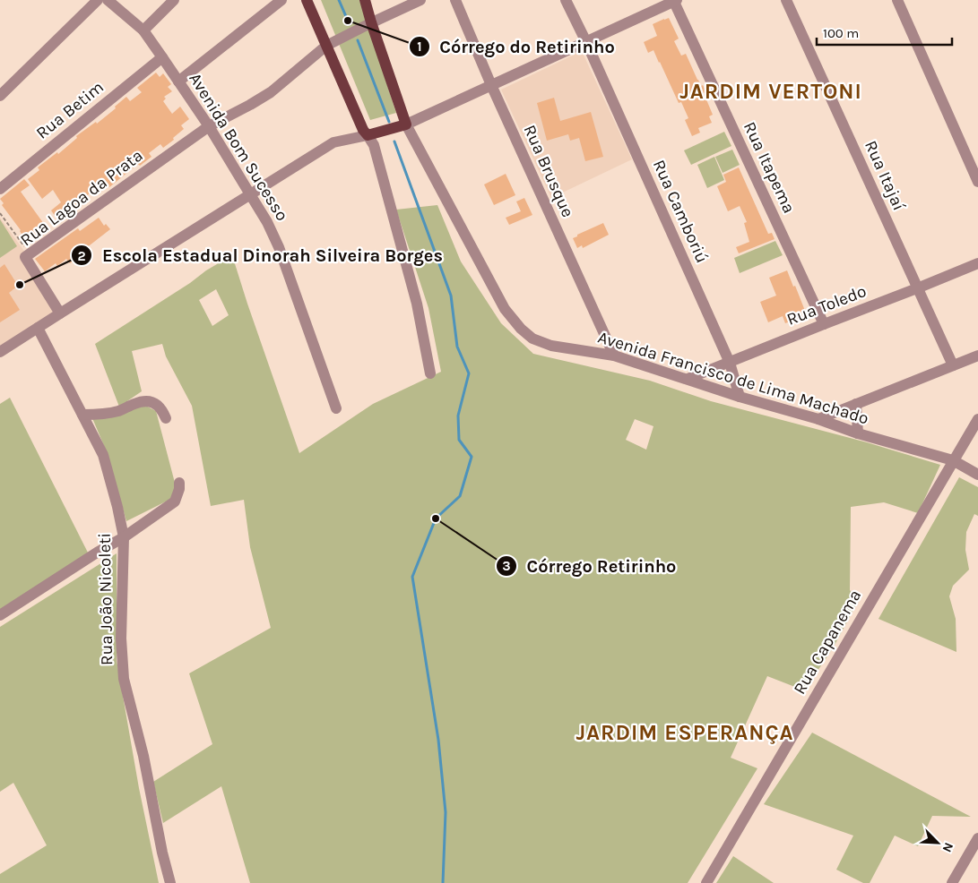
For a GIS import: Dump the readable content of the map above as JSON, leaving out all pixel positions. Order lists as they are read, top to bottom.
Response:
{
  "streets": {
    "main road": ["Avenida Francisco de Lima Machado"],
    "street": [
      "Rua Betim",
      "Avenida Bom Sucesso",
      "Rua Itapema",
      "Rua Brusque",
      "Rua Itajaí",
      "Rua Lagoa da Prata",
      "Rua Camboriú",
      "Rua Toledo",
      "Rua João Nicoleti",
      "Rua Capanema"
    ]
  },
  "crossings": [
    ["Rua Betim", "Avenida Bom Sucesso"],
    ["Avenida Bom Sucesso", "Rua Lagoa da Prata"],
    ["Rua Itapema", "Rua Toledo"],
    ["Rua Brusque", "Avenida Francisco de Lima Machado"],
    ["Rua Itajaí", "Rua Toledo"],
    ["Rua Lagoa da Prata", "Avenida Francisco de Lima Machado"],
    ["Rua Camboriú", "Rua Toledo"],
    ["Rua Camboriú", "Avenida Francisco de Lima Machado"],
    ["Rua Toledo", "Avenida Francisco de Lima Machado"],
    ["Avenida Francisco de Lima Machado", "Rua Capanema"]
  ],
  "districts": ["JARDIM VERTONI", "JARDIM ESPERANÇA"],
  "places": ["Córrego do Retirinho", "Escola Estadual Dinorah Silveira Borges", "Córrego Retirinho"],
  "scale_bar": "100 m",
  "north": "bottom right"
}
